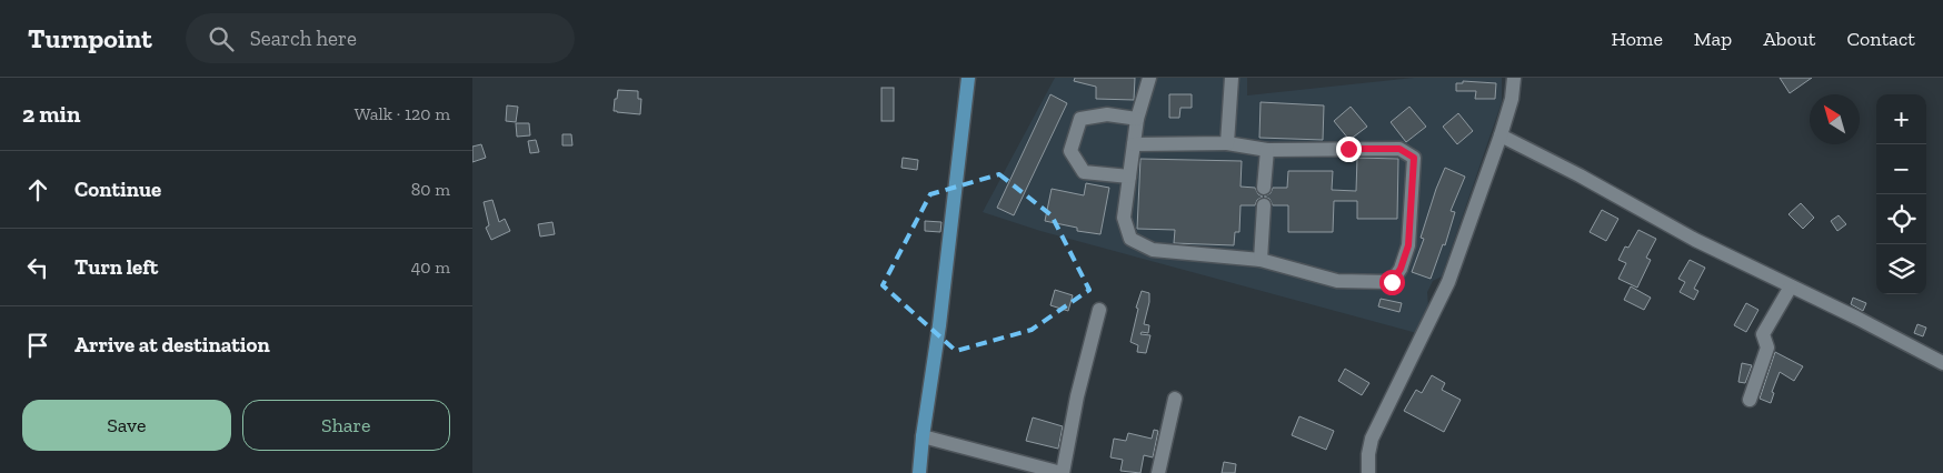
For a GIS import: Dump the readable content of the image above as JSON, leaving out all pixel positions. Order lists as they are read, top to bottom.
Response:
{
  "north": "top left",
  "page": {
    "header": "Turnpoint",
    "search": "Search here",
    "nav": [
      "Home",
      "Map",
      "About",
      "Contact"
    ],
    "heading": ["2 min", "Walk · 120 m"],
    "map_buttons": ["+", "−"],
    "list": [
      ["Continue", "80 m"],
      ["Turn left", "40 m"],
      "Arrive at destination"
    ],
    "buttons": ["Save", "Share"]
  }
}
